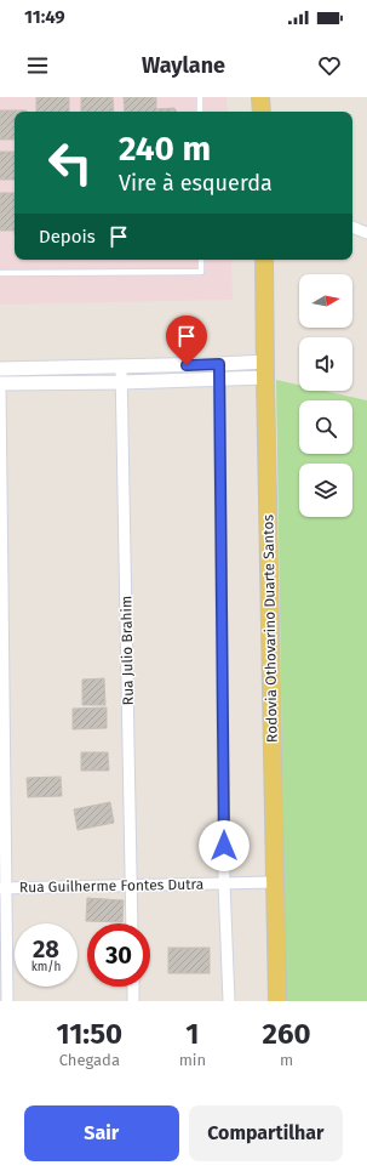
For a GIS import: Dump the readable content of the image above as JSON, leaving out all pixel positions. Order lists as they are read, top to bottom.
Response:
{
  "streets": {
    "main road": ["Rodovia Othovarino Duarte Santos"],
    "street": ["Rua Julio Brahim", "Rua Guilherme Fontes Dutra"]
  },
  "crossings": [
    ["Rodovia Othovarino Duarte Santos", "Rua Guilherme Fontes Dutra"],
    ["Rua Julio Brahim", "Rua Guilherme Fontes Dutra"]
  ],
  "north": "right",
  "page": {
    "status": "11:49",
    "header": "Waylane",
    "turn": ["240 m", "Vire à esquerda"],
    "then": "Depois",
    "speed": "28 km/h",
    "limit": "30",
    "eta": [
      "11:50",
      "Chegada",
      "1",
      "min",
      "260",
      "m"
    ],
    "buttons": ["Sair", "Compartilhar"]
  }
}
